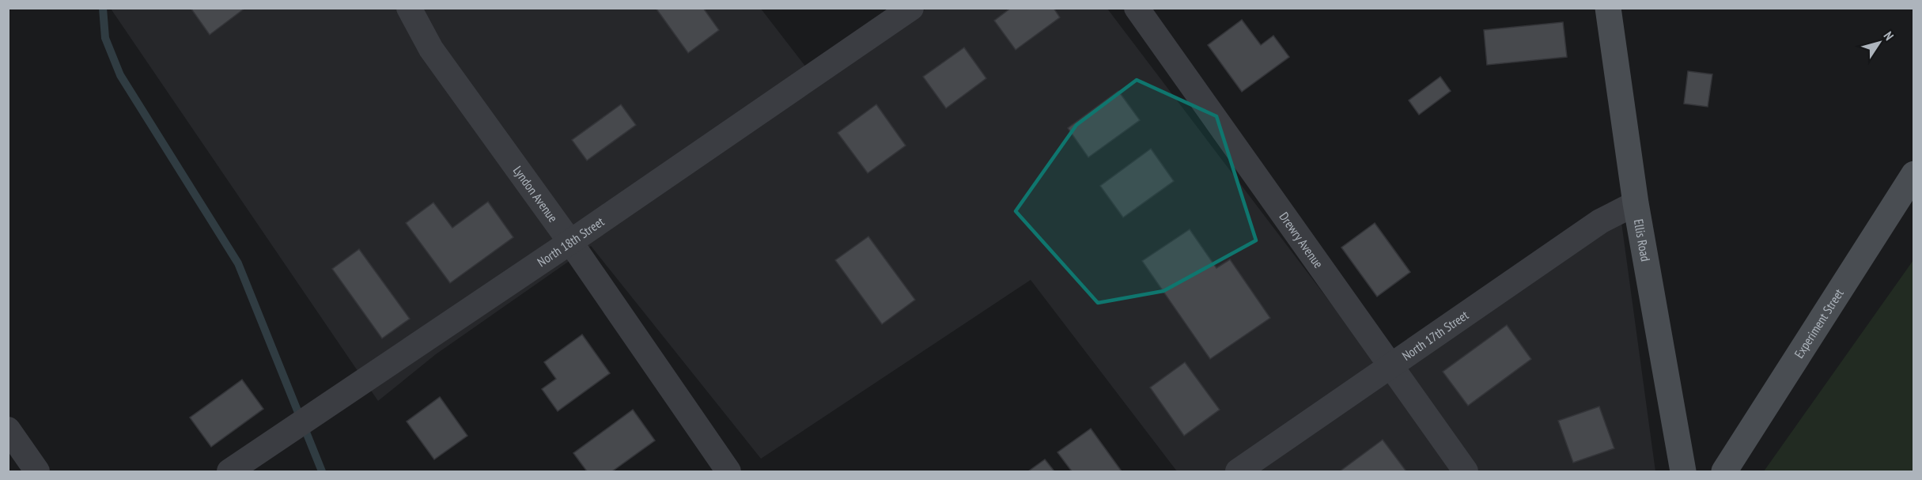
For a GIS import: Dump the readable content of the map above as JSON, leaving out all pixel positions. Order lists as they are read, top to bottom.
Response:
{
  "streets": {
    "street": [
      "Lyndon Avenue",
      "Drewry Avenue",
      "Ellis Road",
      "North 18th Street",
      "Experiment Street",
      "North 17th Street"
    ]
  },
  "crossings": [
    ["Lyndon Avenue", "North 18th Street"],
    ["Drewry Avenue", "North 17th Street"],
    ["Ellis Road", "North 17th Street"]
  ],
  "north": "top right"
}
